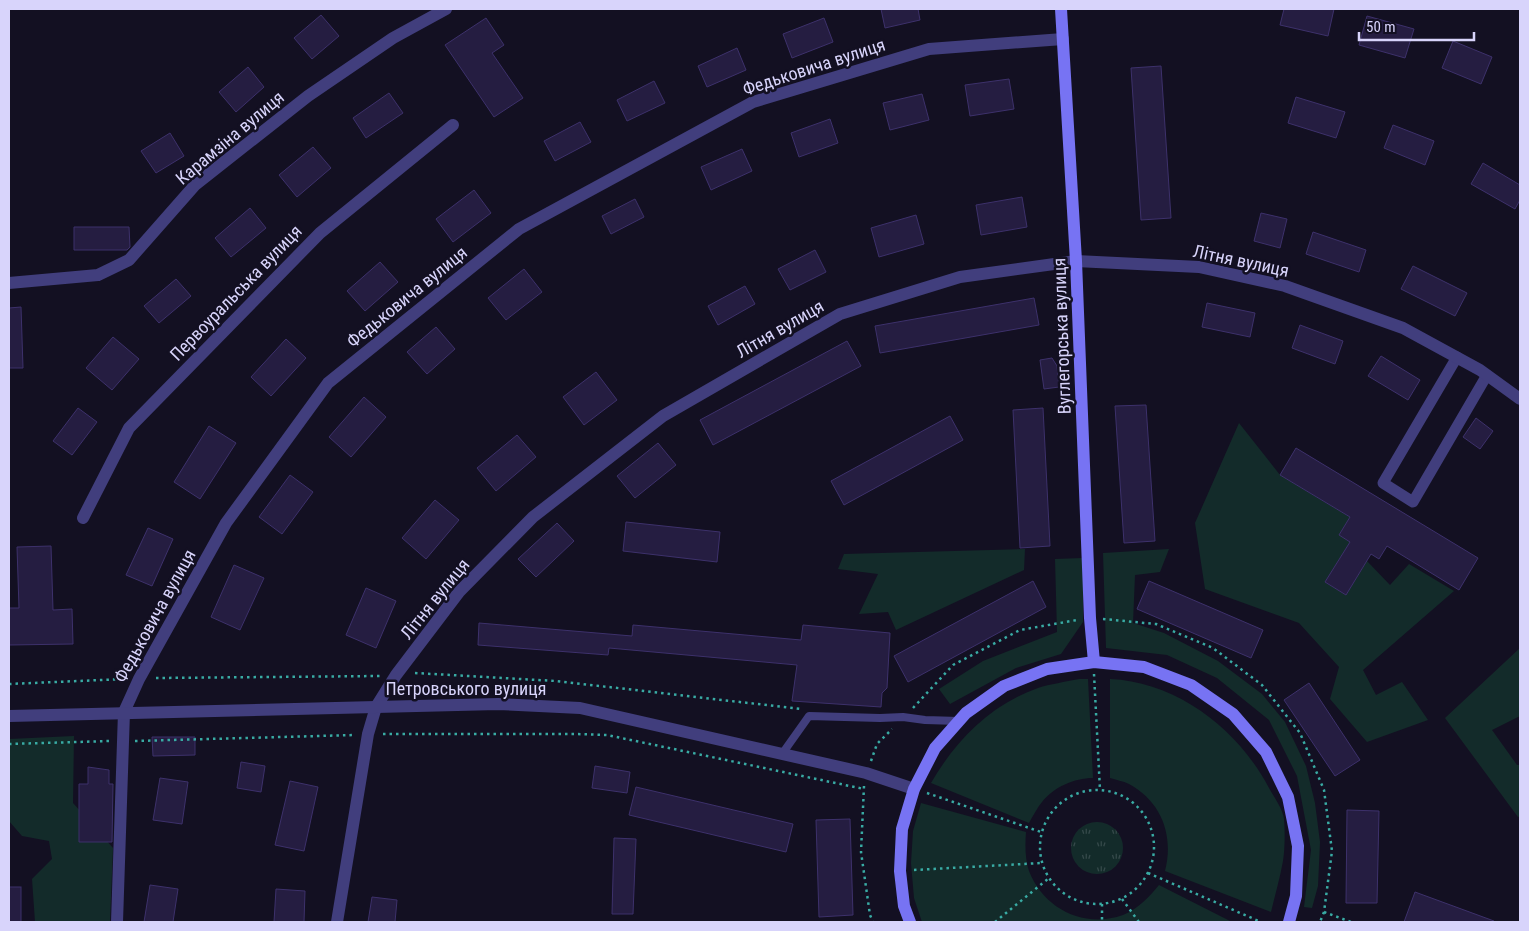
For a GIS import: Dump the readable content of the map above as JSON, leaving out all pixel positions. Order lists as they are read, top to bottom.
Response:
{
  "streets": {
    "main road": ["Вуглегорська вулиця"],
    "street": [
      "Федьковича вулиця",
      "Карамзіна вулиця",
      "Літня вулиця",
      "Первоуральська вулиця",
      "Петровського вулиця"
    ]
  },
  "crossings": [
    ["Федьковича вулиця", "Вуглегорська вулиця"],
    ["Федьковича вулиця", "Петровського вулиця"],
    ["Літня вулиця", "Вуглегорська вулиця"],
    ["Літня вулиця", "Петровського вулиця"]
  ],
  "scale_bar": "50 m"
}
